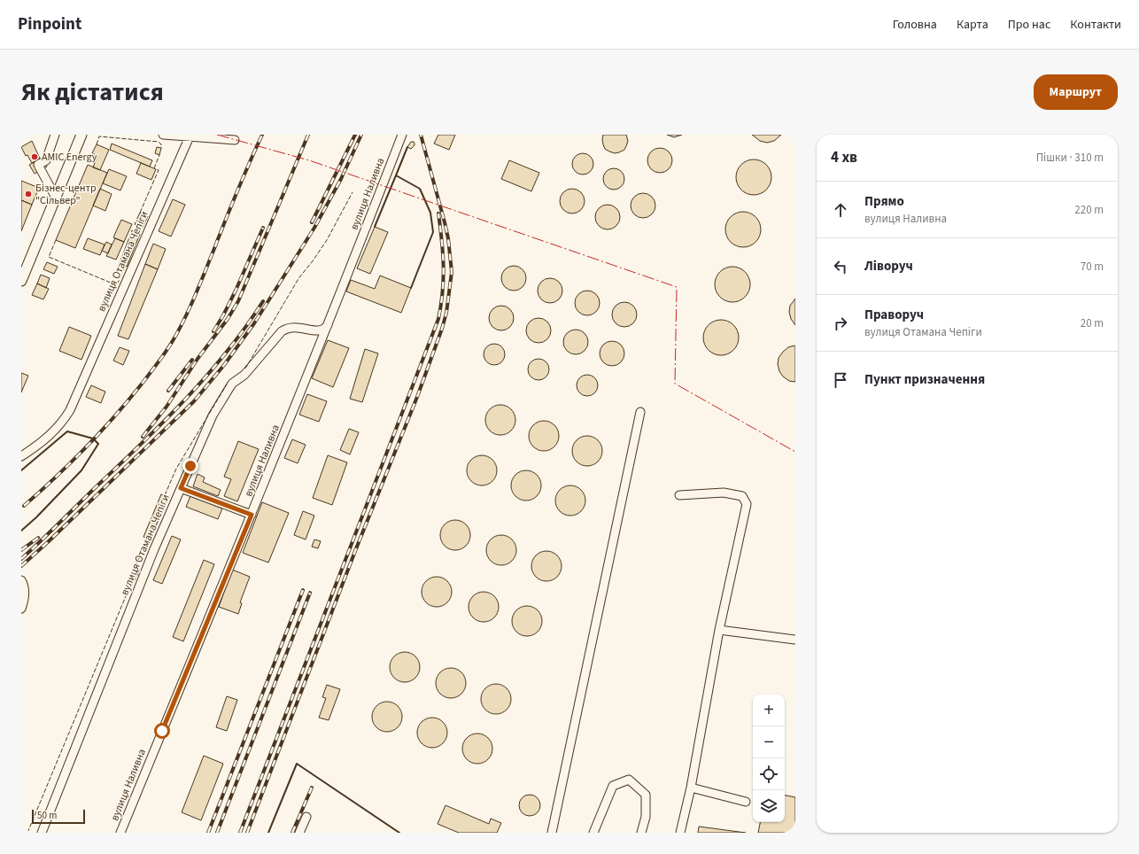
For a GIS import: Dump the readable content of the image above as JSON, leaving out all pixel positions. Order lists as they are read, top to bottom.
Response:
{
  "streets": {
    "street": ["вулиця Наливна", "вулиця Отамана Чепіги"]
  },
  "crossings": [
    ["вулиця Наливна", "вулиця Отамана Чепіги"]
  ],
  "places": ["AMIC Energy", "Бізнес-центр \"Сільвер\""],
  "scale_bar": "50 m",
  "page": {
    "header": "Pinpoint",
    "nav": [
      "Головна",
      "Карта",
      "Про нас",
      "Контакти"
    ],
    "title": "Як дістатися",
    "buttons": "Маршрут",
    "heading": ["4 хв", "Пішки · 310 m"],
    "list": [
      ["Прямо", "вулиця Наливна", "220 m"],
      ["Ліворуч", "70 m"],
      ["Праворуч", "вулиця Отамана Чепіги", "20 m"],
      "Пункт призначення"
    ],
    "map_buttons": ["+", "−"],
    "scale": "50 m"
  }
}
